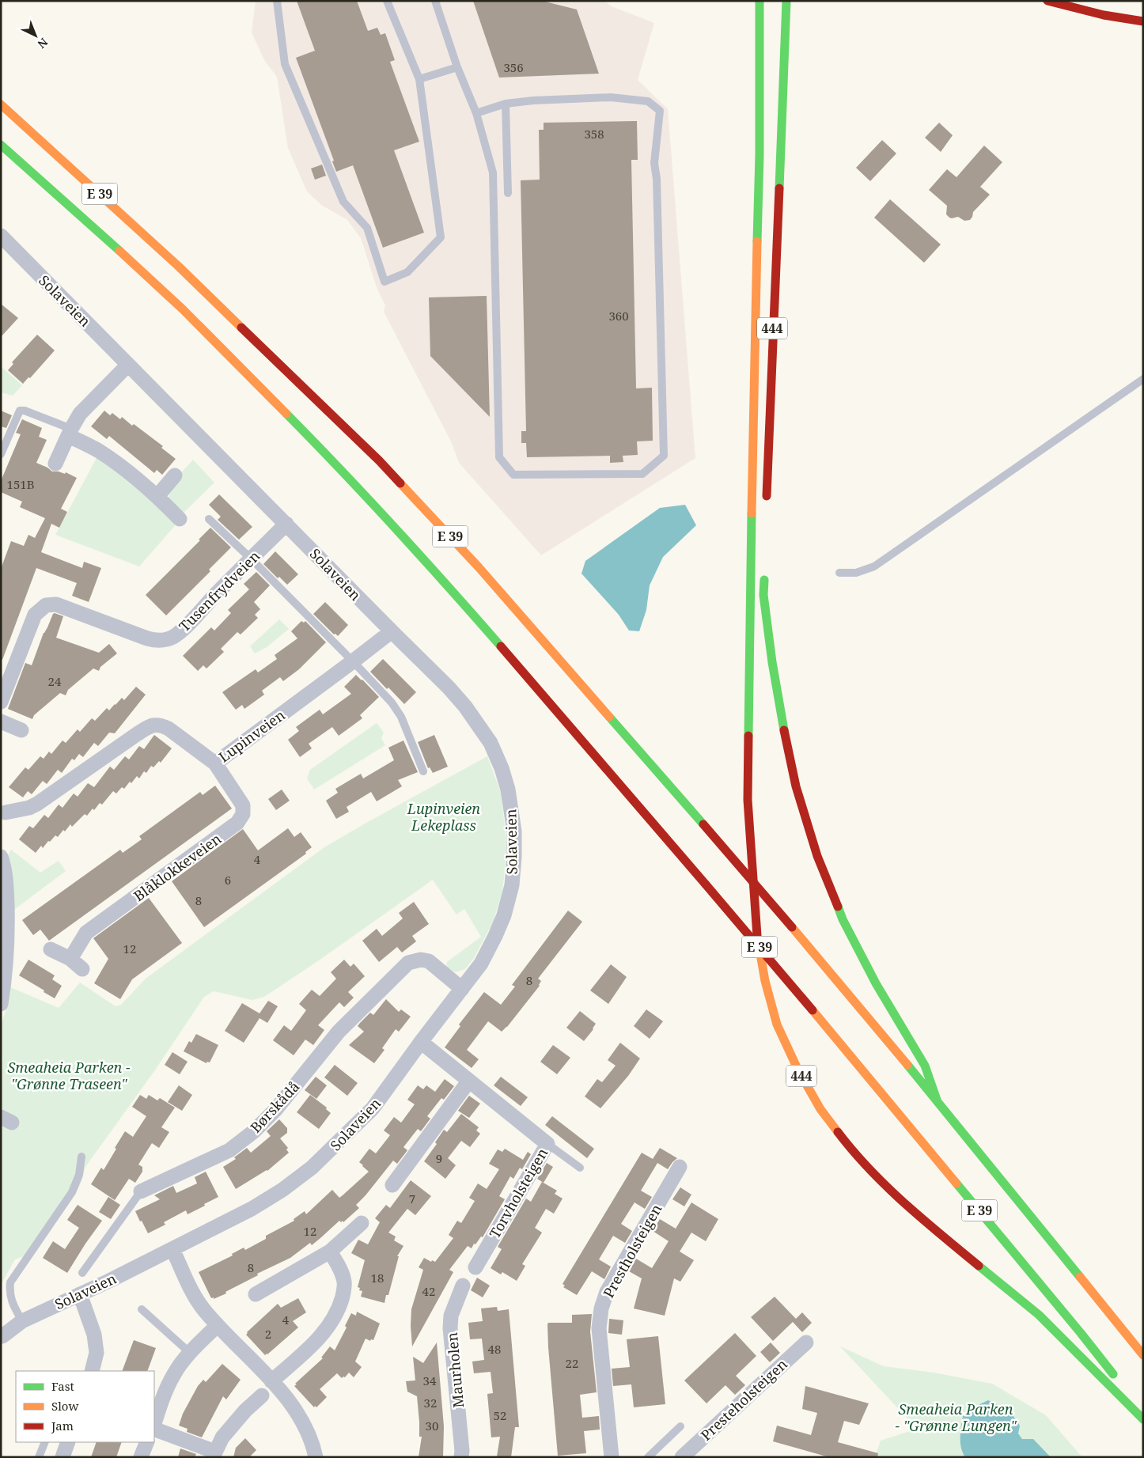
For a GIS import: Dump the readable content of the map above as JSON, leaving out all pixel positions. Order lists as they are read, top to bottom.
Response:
{
  "streets": {
    "main road": ["E 39", "444"],
    "street": [
      "Solaveien",
      "Tusenfrydveien",
      "Lupinveien",
      "Blåklokkeveien",
      "Børskådå",
      "Torvholsteigen",
      "Prestholsteigen",
      "Maurholen",
      "Presteholsteigen"
    ]
  },
  "crossings": [
    ["Solaveien", "Tusenfrydveien"],
    ["Solaveien", "Lupinveien"],
    ["Solaveien", "Børskådå"],
    ["Solaveien", "Torvholsteigen"],
    ["Lupinveien", "Blåklokkeveien"]
  ],
  "parks": ["Lupinveien Lekeplass", "Smeaheia Parken - \"Grønne Traseen\"", "Smeaheia Parken - \"Grønne Lungen\""],
  "house_numbers": [
    "356",
    "358",
    "360",
    "151B",
    "24",
    "4",
    "6",
    "8",
    "12",
    "8",
    "9",
    "7",
    "12",
    "8",
    "18",
    "42",
    "4",
    "2",
    "48",
    "22",
    "34",
    "32",
    "52",
    "30"
  ],
  "legend": ["Fast", "Slow", "Jam"],
  "north": "bottom right"
}
